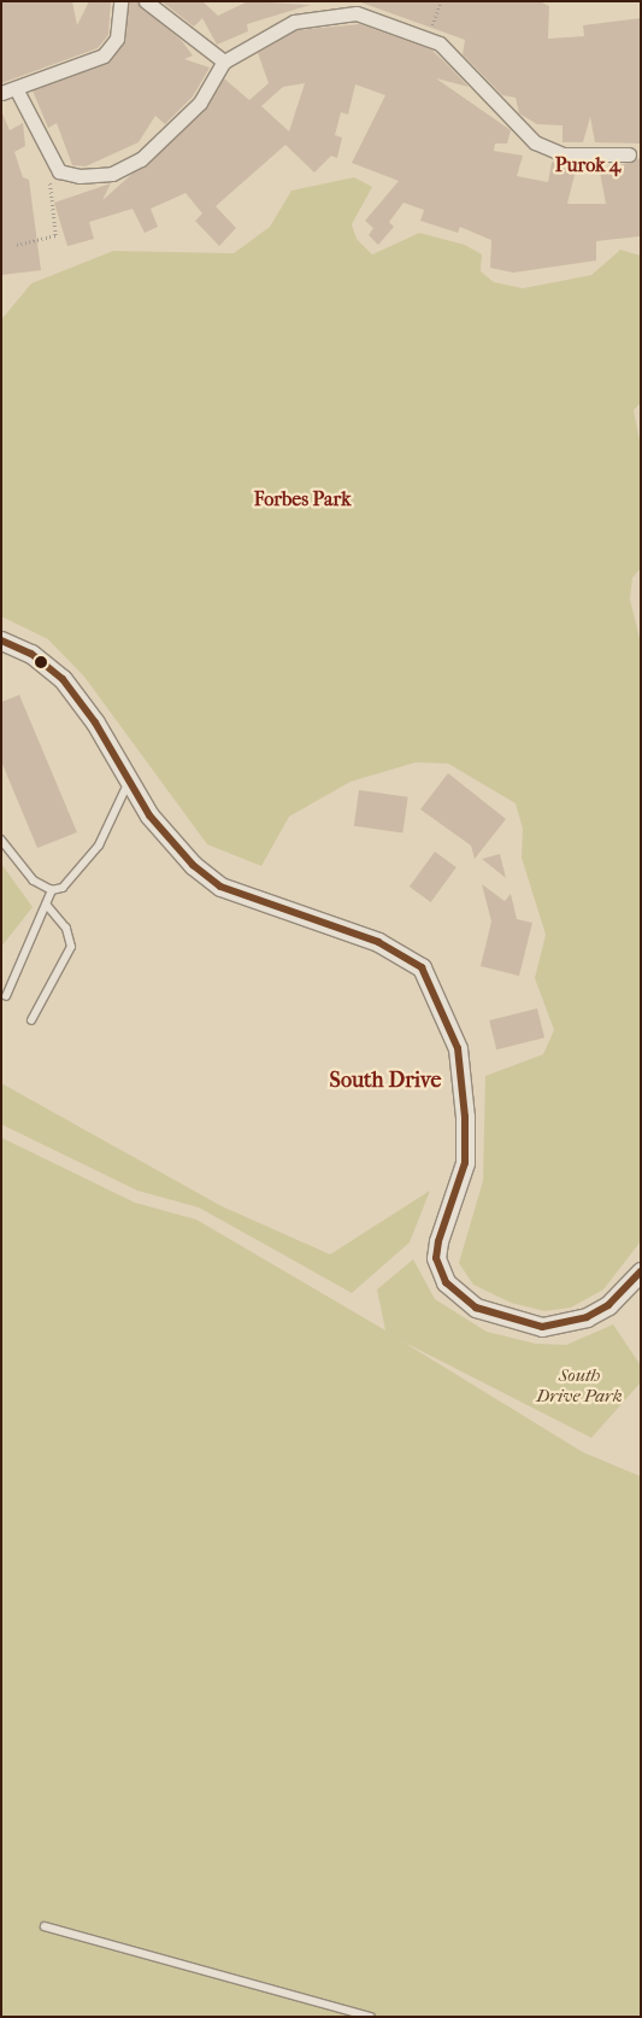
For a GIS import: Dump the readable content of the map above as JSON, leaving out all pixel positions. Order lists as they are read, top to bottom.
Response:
{
  "districts": ["Purok 4", "Forbes Park", "South Drive"],
  "parks": ["South Drive Park"]
}
